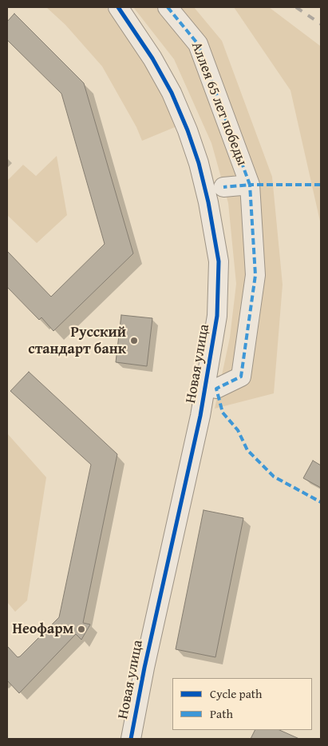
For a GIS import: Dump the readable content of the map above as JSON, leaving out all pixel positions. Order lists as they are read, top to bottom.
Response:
{
  "streets": {
    "street": ["Аллея 65 лет победы", "Новая улица"]
  },
  "places": ["Русский стандарт банк", "Неофарм"],
  "legend": ["Cycle path", "Path"]
}
